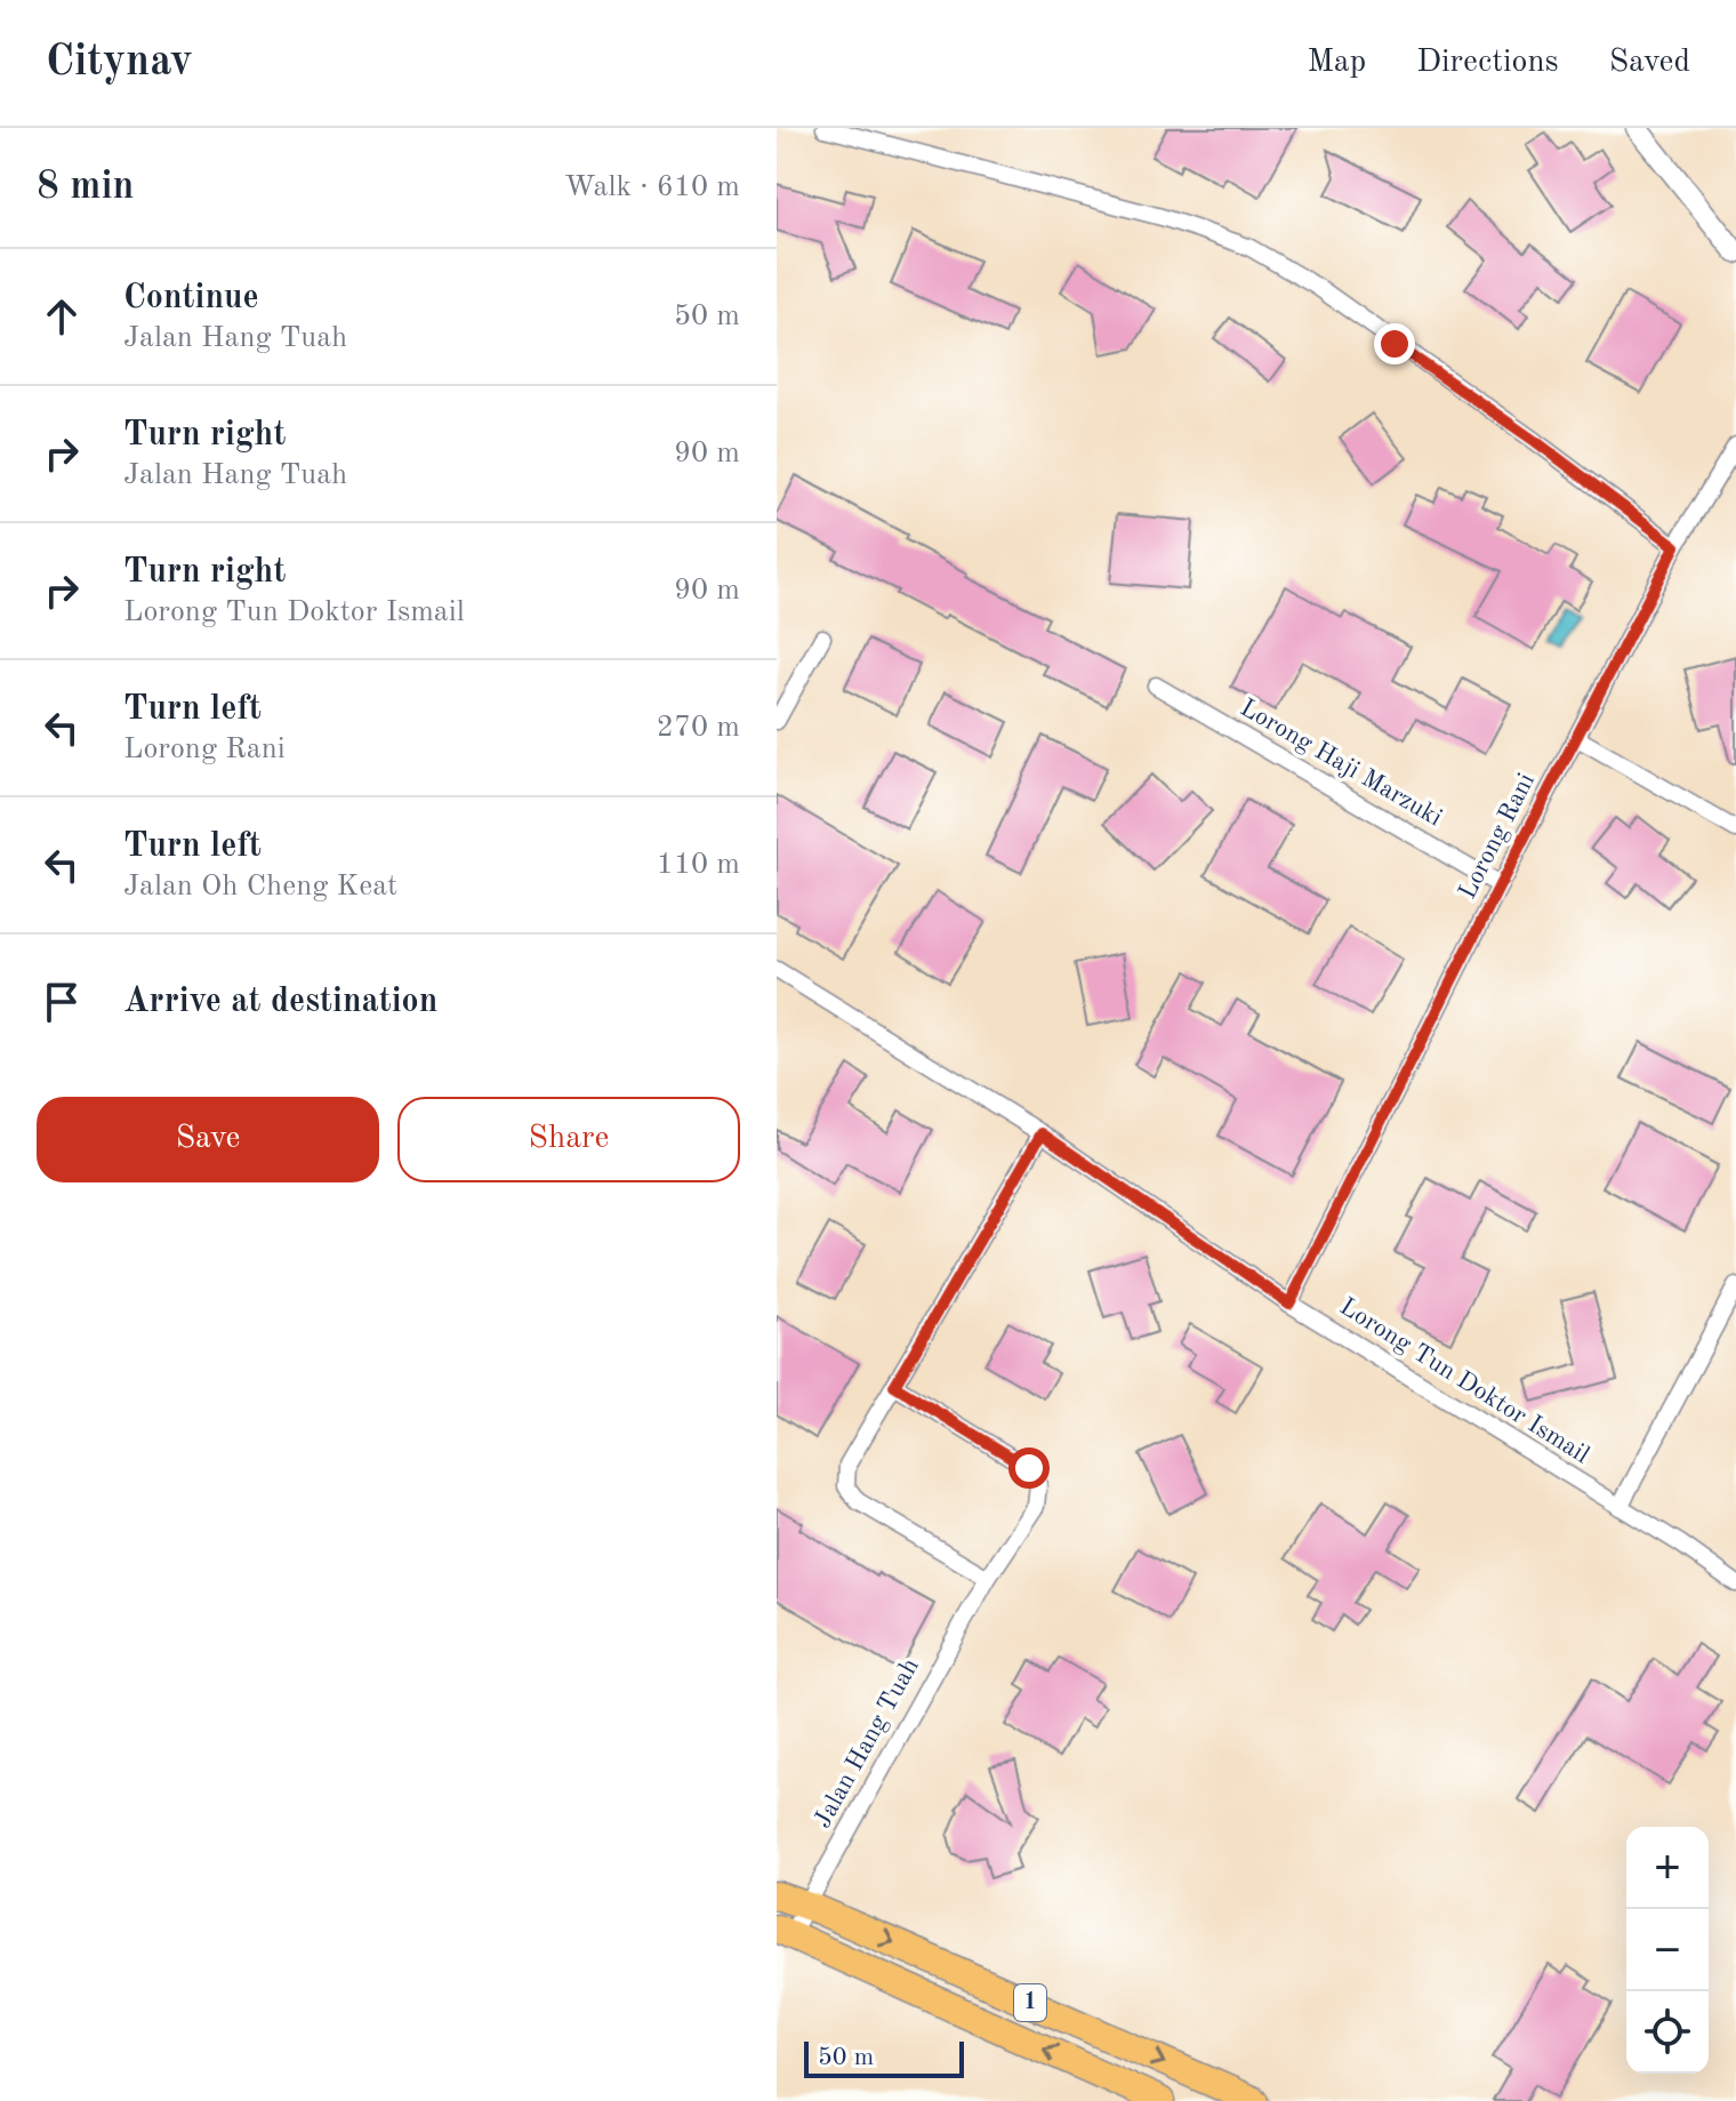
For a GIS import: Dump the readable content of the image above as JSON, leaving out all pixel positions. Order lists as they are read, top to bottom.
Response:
{
  "streets": {
    "main road": ["1"],
    "street": [
      "Lorong Haji Marzuki",
      "Lorong Rani",
      "Lorong Tun Doktor Ismail",
      "Jalan Hang Tuah"
    ]
  },
  "crossings": [
    ["Lorong Haji Marzuki", "Lorong Rani"],
    ["Lorong Rani", "Lorong Tun Doktor Ismail"],
    ["Jalan Hang Tuah", "1"]
  ],
  "scale_bar": "50 m",
  "page": {
    "header": "Citynav",
    "nav": ["Map", "Directions", "Saved"],
    "heading": ["8 min", "Walk · 610 m"],
    "list": [
      ["Continue", "Jalan Hang Tuah", "50 m"],
      ["Turn right", "Jalan Hang Tuah", "90 m"],
      ["Turn right", "Lorong Tun Doktor Ismail", "90 m"],
      ["Turn left", "Lorong Rani", "270 m"],
      ["Turn left", "Jalan Oh Cheng Keat", "110 m"],
      "Arrive at destination"
    ],
    "buttons": ["Save", "Share"],
    "map_buttons": ["+", "−"],
    "scale": "50 m"
  }
}
